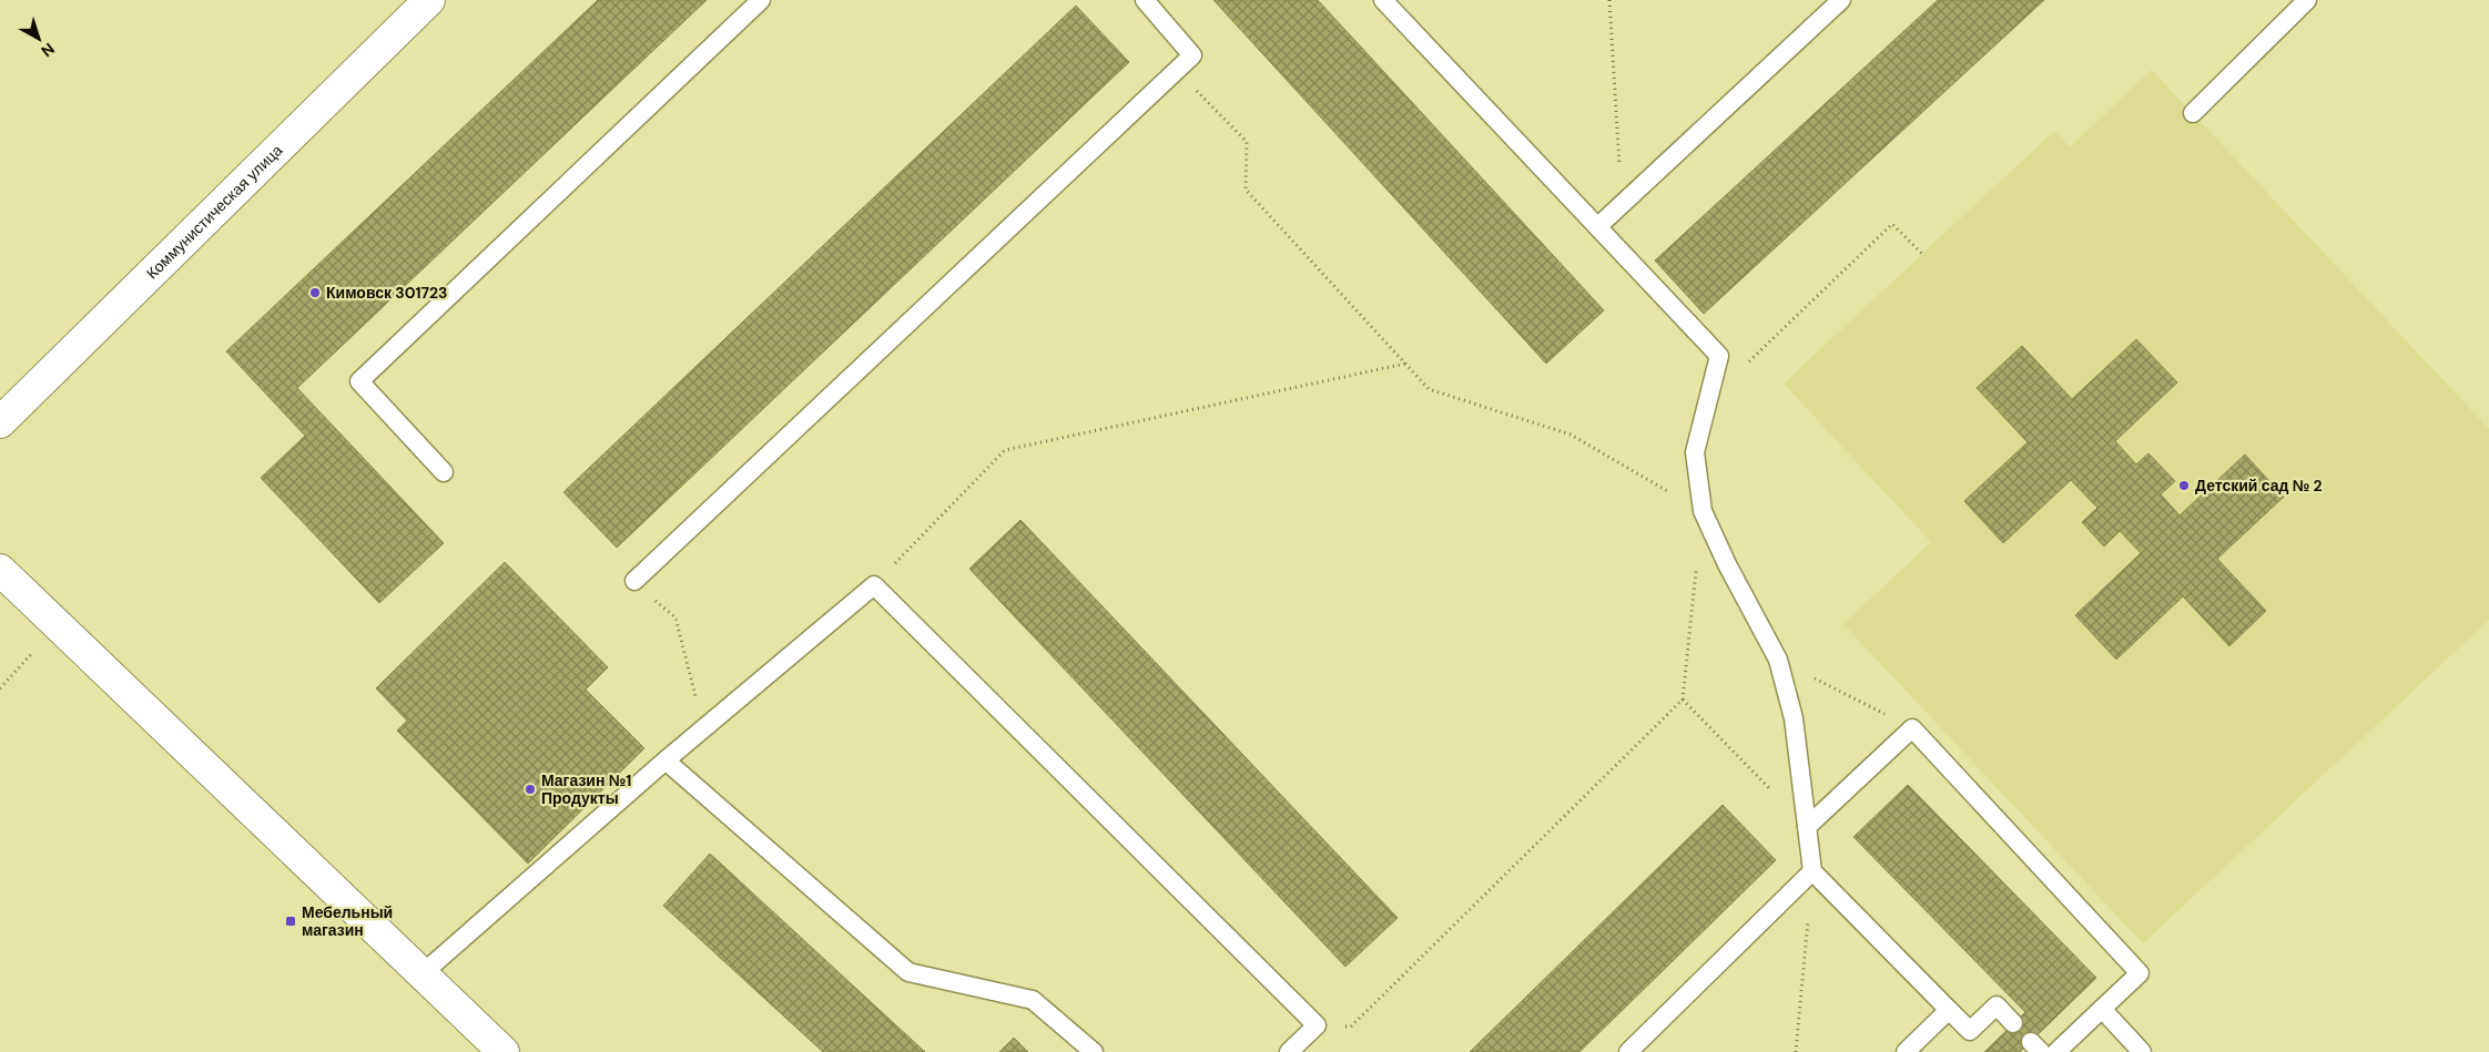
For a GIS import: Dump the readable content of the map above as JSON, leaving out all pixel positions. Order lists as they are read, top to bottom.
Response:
{
  "streets": {
    "main road": ["Коммунистическая улица"]
  },
  "places": {
    "other": ["Кимовск 301723", "Детский сад № 2", "Магазин №1 Продукты"],
    "transit": ["Мебельный магазин"]
  },
  "north": "bottom right"
}
